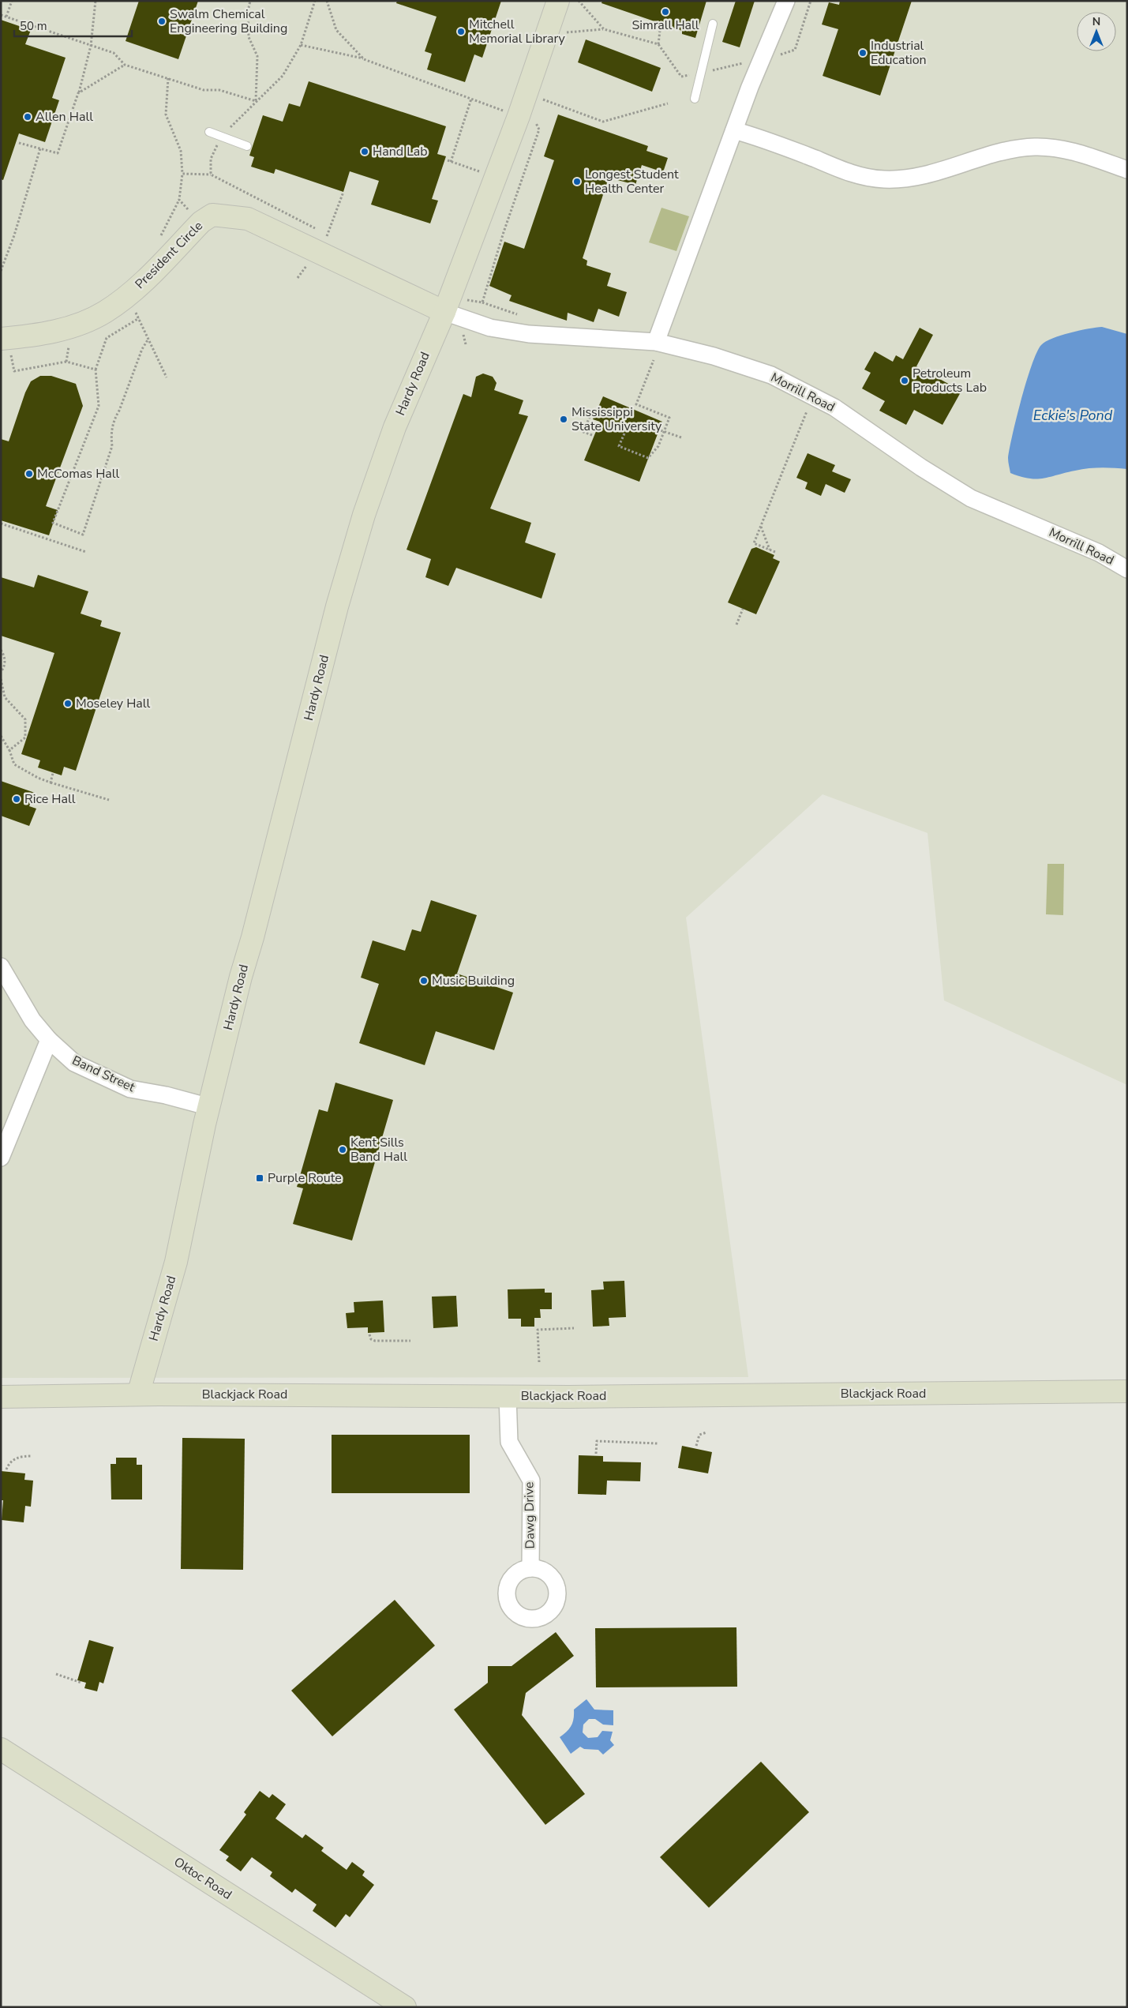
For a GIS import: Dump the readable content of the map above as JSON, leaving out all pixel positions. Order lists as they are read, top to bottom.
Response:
{
  "streets": {
    "street": [
      "President Circle",
      "Hardy Road",
      "Morrill Road",
      "Band Street",
      "Blackjack Road",
      "Dawg Drive",
      "Oktoc Road"
    ]
  },
  "crossings": [
    ["President Circle", "Hardy Road"],
    ["President Circle", "Morrill Road"],
    ["Hardy Road", "Morrill Road"],
    ["Hardy Road", "Band Street"],
    ["Hardy Road", "Blackjack Road"],
    ["Blackjack Road", "Dawg Drive"]
  ],
  "water": ["Eckie's Pond"],
  "places": {
    "other": [
      "Simrall Hall",
      "Swalm Chemical Engineering Building",
      "Mitchell Memorial Library",
      "Industrial Education",
      "Allen Hall",
      "Hand Lab",
      "Longest Student Health Center",
      "Petroleum Products Lab",
      "Mississippi State University",
      "McComas Hall",
      "Moseley Hall",
      "Rice Hall",
      "Music Building",
      "Kent Sills Band Hall"
    ],
    "transit": ["Purple Route"]
  },
  "scale_bar": "50 m",
  "north": "top"
}
